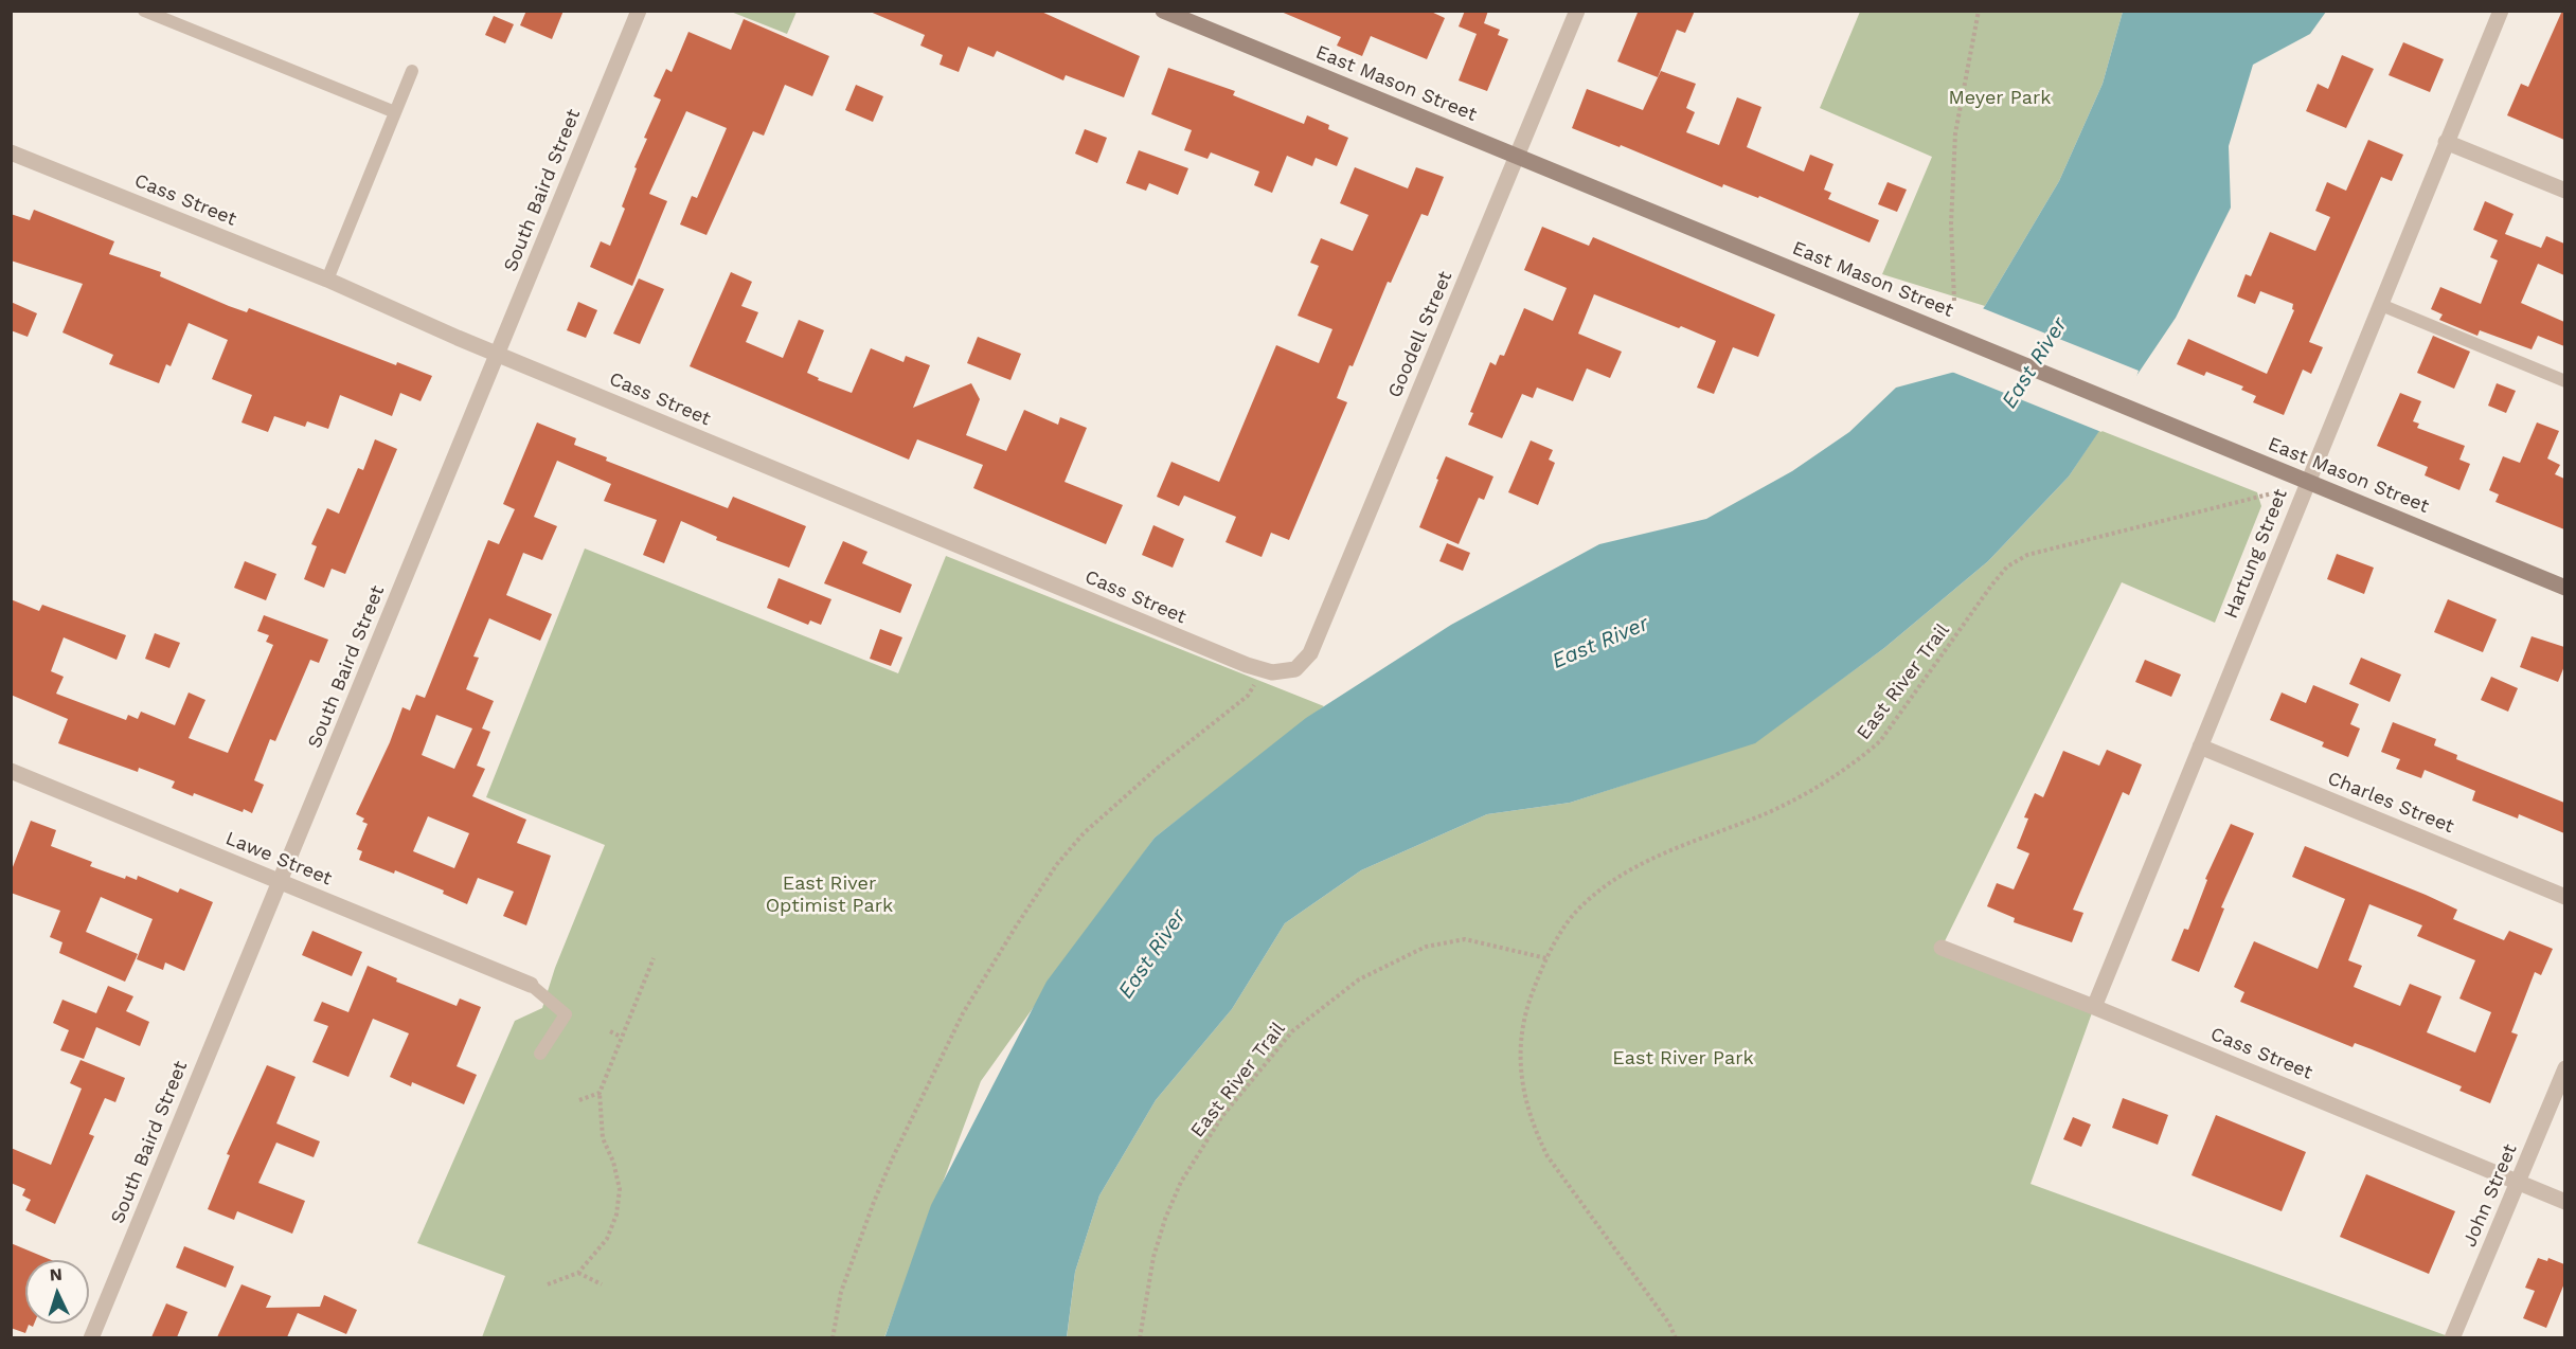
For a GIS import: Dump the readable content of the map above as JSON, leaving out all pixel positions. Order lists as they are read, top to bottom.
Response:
{
  "streets": {
    "main road": ["East Mason Street"],
    "street": [
      "South Baird Street",
      "Cass Street",
      "Goodell Street",
      "Hartung Street",
      "Charles Street",
      "Lawe Street",
      "John Street"
    ],
    "path": ["East River Trail"]
  },
  "crossings": [
    ["East Mason Street", "Goodell Street"],
    ["East Mason Street", "Hartung Street"],
    ["East Mason Street", "East River Trail"],
    ["South Baird Street", "Cass Street"],
    ["South Baird Street", "Lawe Street"],
    ["Cass Street", "Goodell Street"],
    ["Cass Street", "Hartung Street"],
    ["Cass Street", "John Street"],
    ["Hartung Street", "East River Trail"],
    ["Hartung Street", "Charles Street"]
  ],
  "water": ["East River"],
  "parks": ["Meyer Park", "East River Optimist Park", "East River Park"],
  "north": "top"
}
